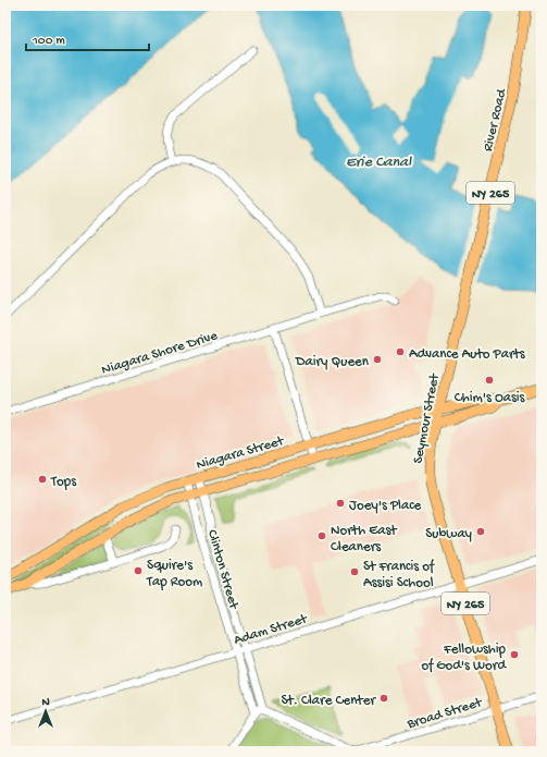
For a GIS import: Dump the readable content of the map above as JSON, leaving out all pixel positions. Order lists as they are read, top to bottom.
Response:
{
  "streets": {
    "main road": [
      "River Road",
      "NY 265",
      "Seymour Street",
      "Niagara Street"
    ],
    "street": [
      "Niagara Shore Drive",
      "Clinton Street",
      "Adam Street",
      "Broad Street"
    ]
  },
  "crossings": [
    ["River Road", "Seymour Street"],
    ["Seymour Street", "Niagara Street"],
    ["Seymour Street", "Adam Street"],
    ["Seymour Street", "Broad Street"],
    ["Niagara Street", "Clinton Street"],
    ["Clinton Street", "Adam Street"]
  ],
  "water": ["Erie Canal"],
  "places": [
    "Advance Auto Parts",
    "Dairy Queen",
    "Chim's Oasis",
    "Tops",
    "Joey's Place",
    "Subway",
    "North East Cleaners",
    "Squire's Tap Room",
    "St Francis of Assisi School",
    "Fellowship of God's Word",
    "St. Clare Center"
  ],
  "scale_bar": "100 m",
  "north": "top"
}
